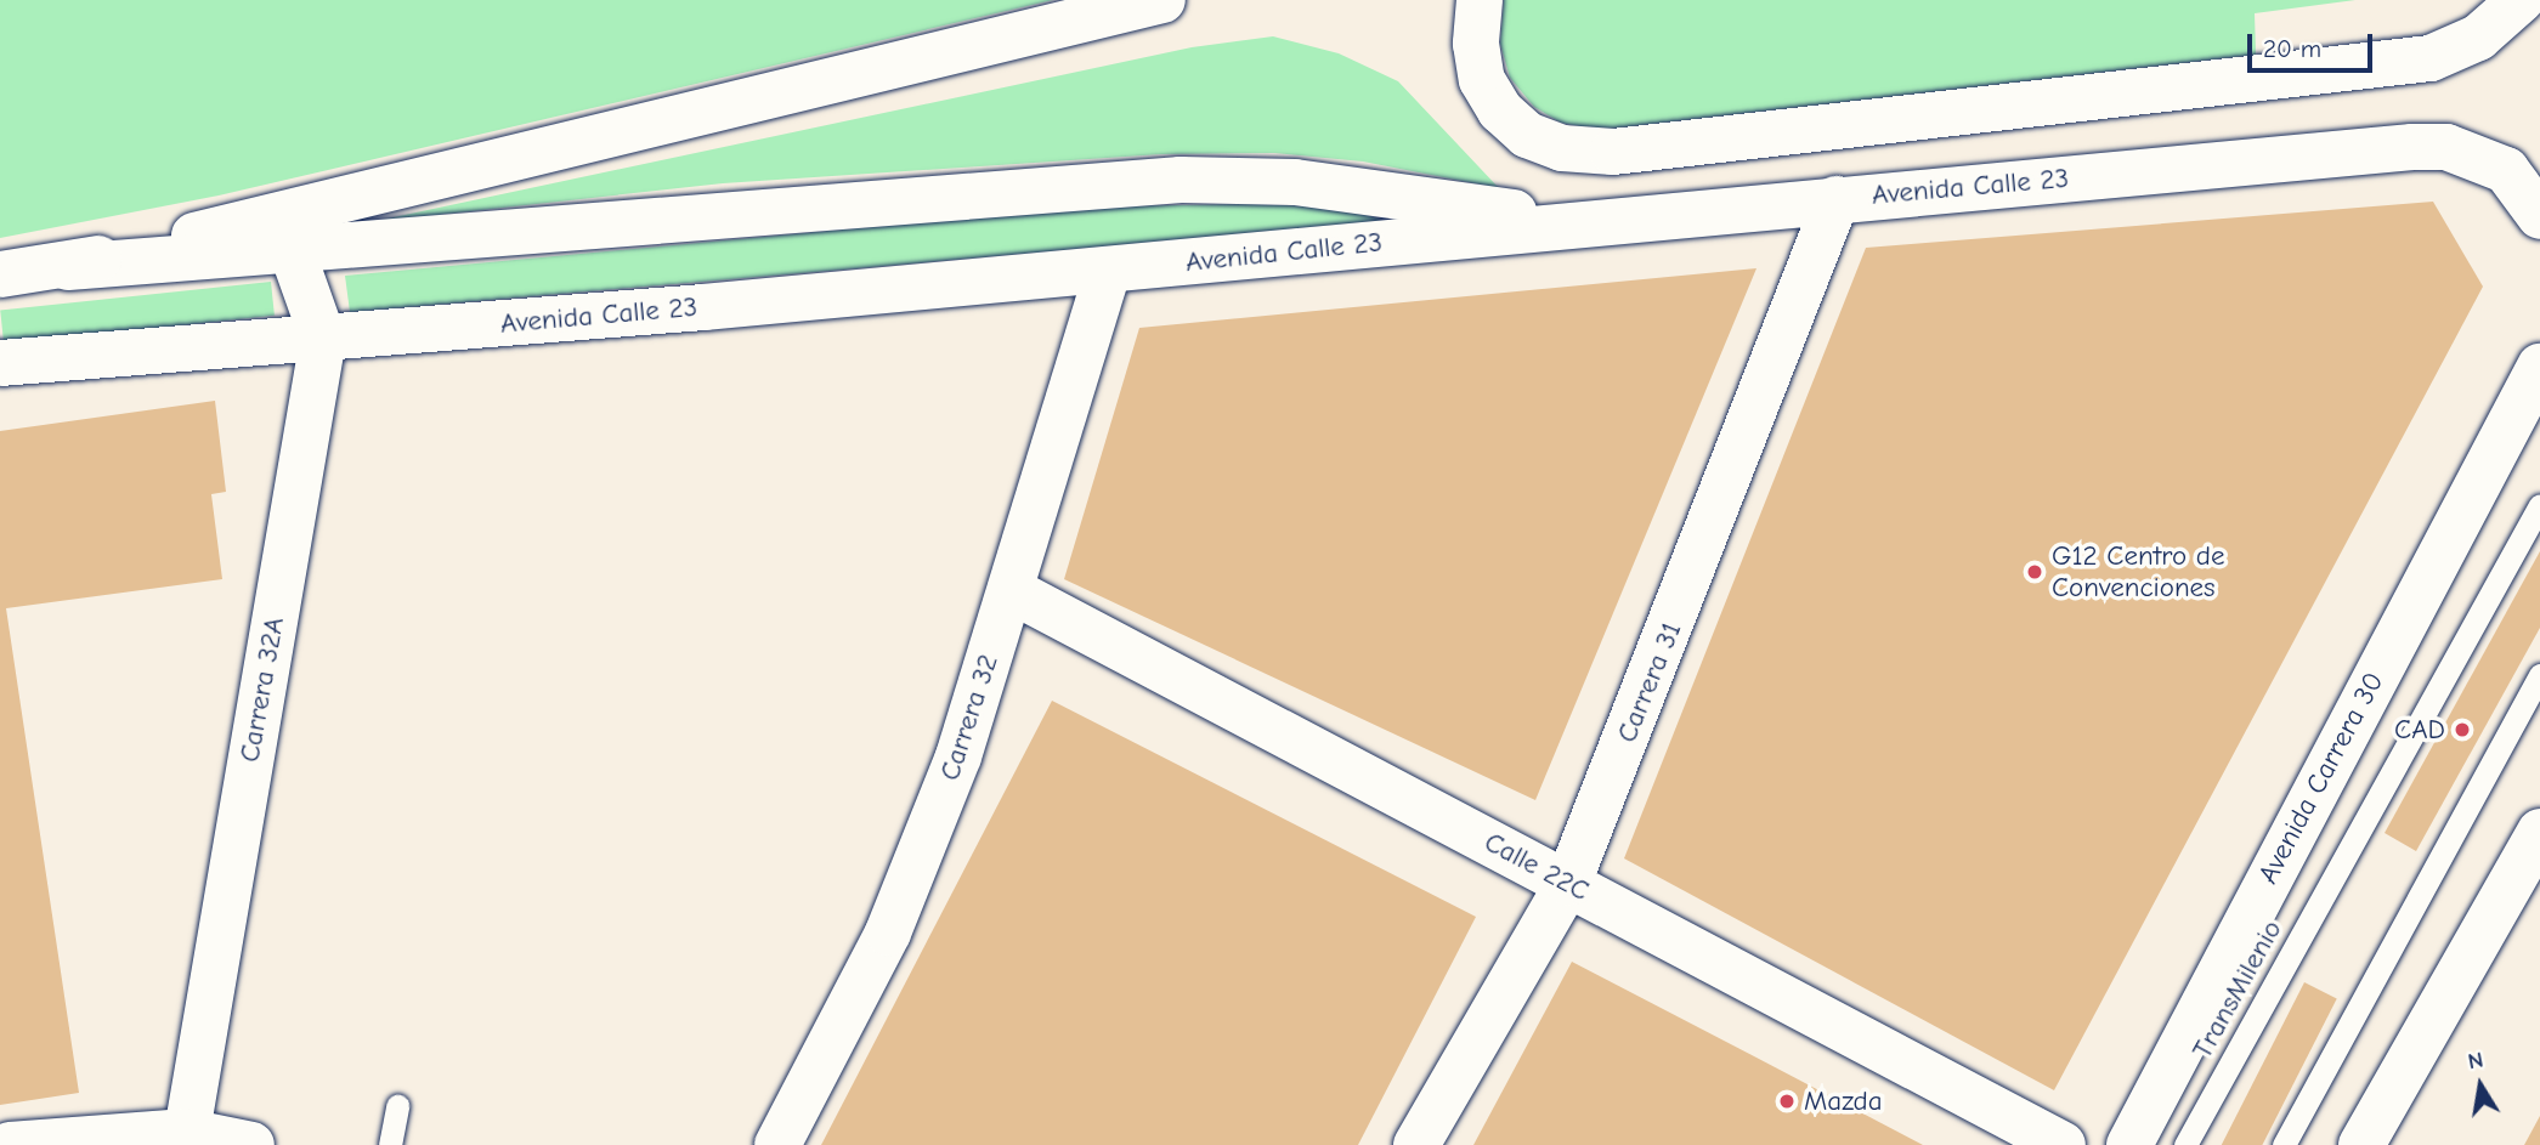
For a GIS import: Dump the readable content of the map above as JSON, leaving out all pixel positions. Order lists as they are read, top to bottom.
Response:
{
  "streets": {
    "main road": [
      "Avenida Calle 23",
      "Carrera 31",
      "Carrera 32A",
      "Carrera 32",
      "Avenida Carrera 30",
      "Calle 22C"
    ],
    "lane": ["TransMilenio"]
  },
  "crossings": [
    ["Avenida Calle 23", "Carrera 31"],
    ["Avenida Calle 23", "Carrera 32A"],
    ["Avenida Calle 23", "Carrera 32"],
    ["Carrera 31", "Calle 22C"],
    ["Carrera 32", "Calle 22C"]
  ],
  "places": ["G12 Centro de Convenciones", "CAD", "Mazda"],
  "scale_bar": "20 m",
  "north": "top"
}
